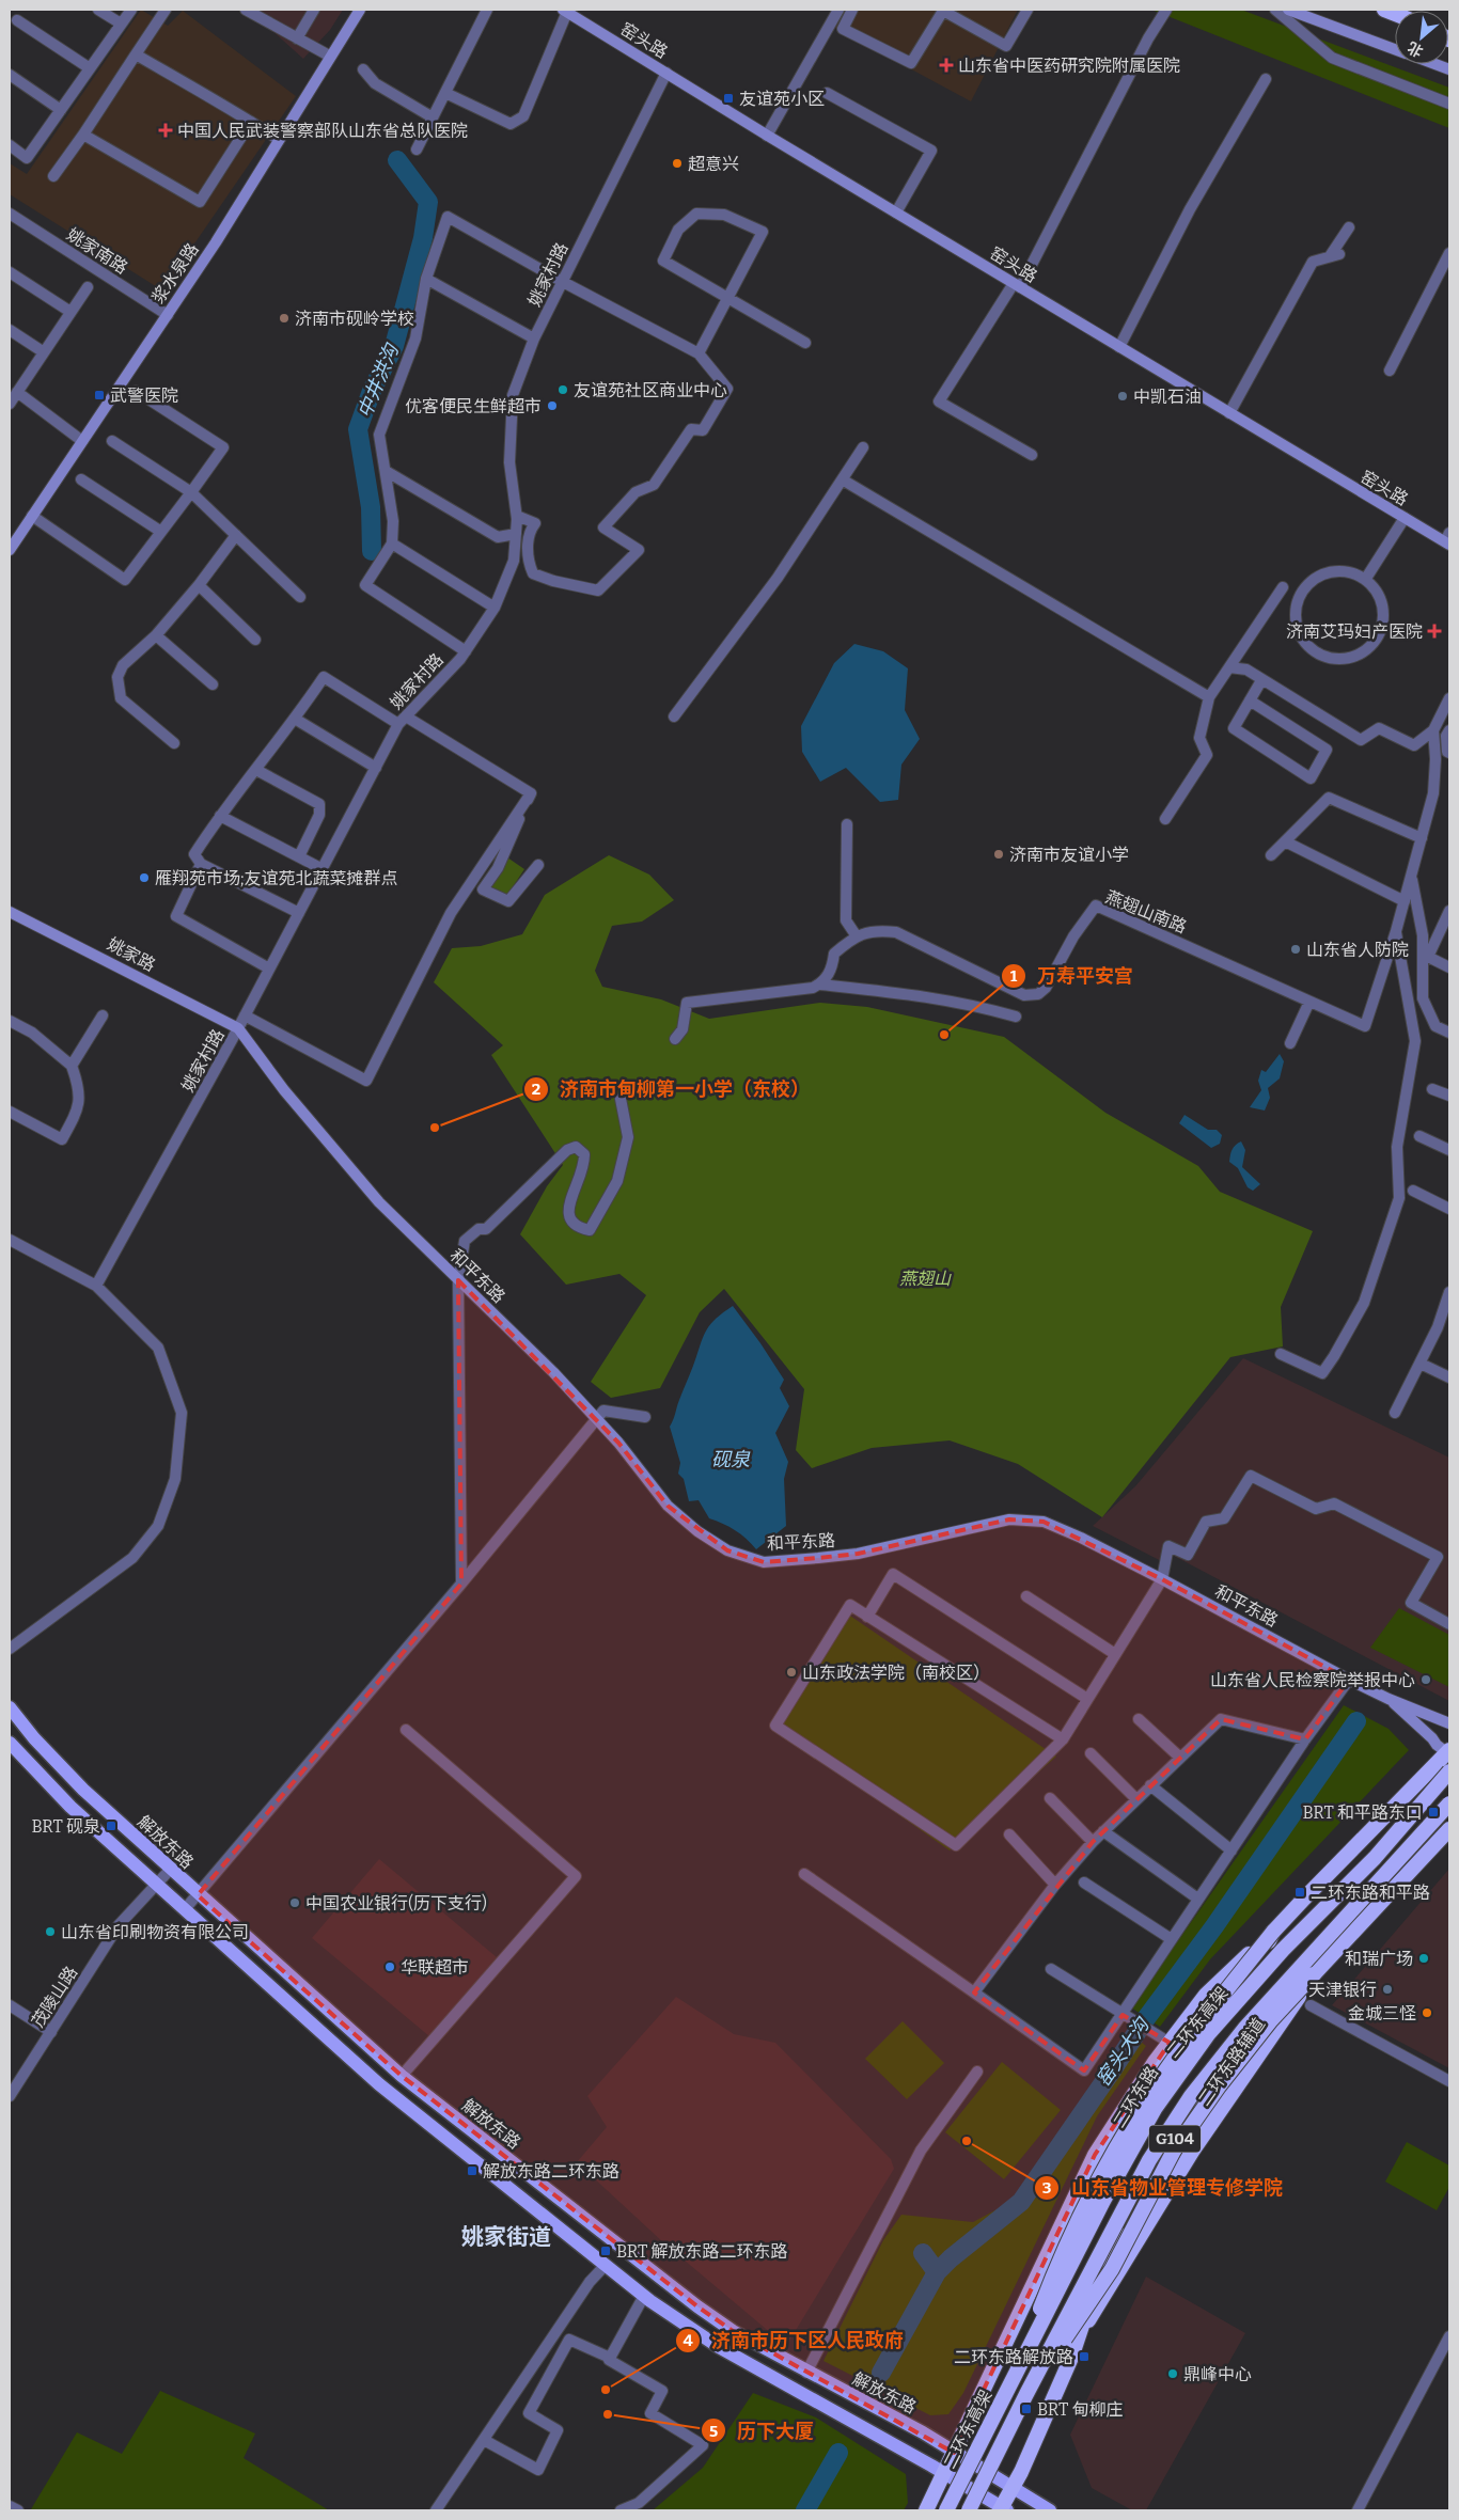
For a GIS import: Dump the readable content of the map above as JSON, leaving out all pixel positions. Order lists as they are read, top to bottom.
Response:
{
  "streets": {
    "highway": [
      "二环东高架",
      "二环东路辅道",
      "二环东路",
      "G104"
    ],
    "main road": [
      "窑头路",
      "浆水泉路",
      "姚家路",
      "和平东路",
      "解放东路"
    ],
    "street": [
      "姚家南路",
      "姚家村路",
      "燕翅山南路",
      "茂陵山路"
    ]
  },
  "crossings": [
    ["窑头路", "姚家村路"],
    ["姚家南路", "浆水泉路"],
    ["姚家村路", "姚家路"],
    ["姚家村路", "和平东路"],
    ["姚家路", "和平东路"],
    ["和平东路", "二环东路"],
    ["解放东路", "茂陵山路"],
    ["解放东路", "G104"],
    ["二环东路辅道", "G104"]
  ],
  "districts": ["姚家街道"],
  "water": ["中井洪沟", "砚泉", "窑头大沟"],
  "parks": ["燕翅山"],
  "places": {
    "health": ["山东省中医药研究院附属医院", "中国人民武装警察部队山东省总队医院", "济南艾玛妇产医院"],
    "transit": [
      "友谊苑小区",
      "武警医院",
      "BRT 和平路东口",
      "BRT 砚泉",
      "二环东路和平路",
      "解放东路二环东路",
      "BRT 解放东路二环东路",
      "二环东路解放路",
      "BRT 甸柳庄"
    ],
    "other": [
      "超意兴",
      "济南市砚岭学校",
      "友谊苑社区商业中心",
      "中凯石油",
      "优客便民生鲜超市",
      "济南市友谊小学",
      "雁翔苑市场;友谊苑北蔬菜摊群点",
      "山东省人防院",
      "万寿平安宫",
      "济南市甸柳第一小学（东校）",
      "山东政法学院（南校区）",
      "山东省人民检察院举报中心",
      "中国农业银行(历下支行)",
      "山东省印刷物资有限公司",
      "和瑞广场",
      "华联超市",
      "天津银行",
      "金城三怪",
      "山东省物业管理专修学院",
      "鼎峰中心",
      "济南市历下区人民政府",
      "历下大厦"
    ]
  },
  "north": "bottom left"
}
